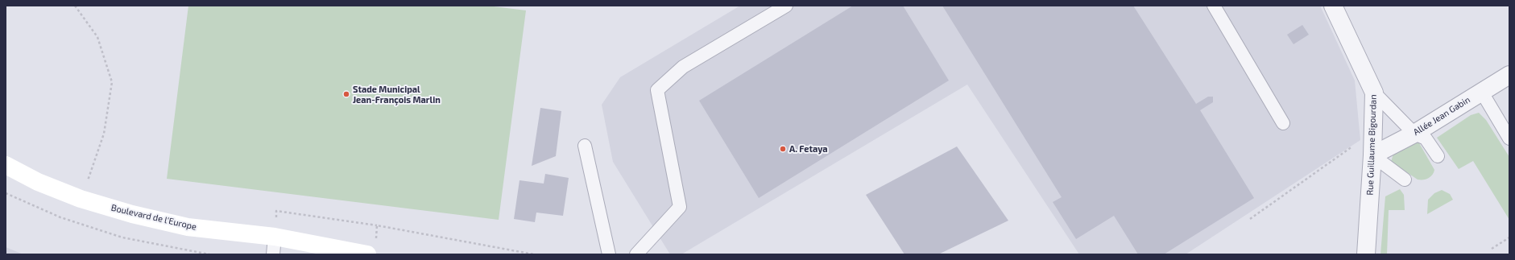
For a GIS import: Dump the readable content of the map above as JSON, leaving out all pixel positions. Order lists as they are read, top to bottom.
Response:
{
  "streets": {
    "main road": ["Boulevard de l'Europe"],
    "street": ["Allée Jean Gabin", "Rue Guillaume Bigourdan"]
  },
  "crossings": [
    ["Allée Jean Gabin", "Rue Guillaume Bigourdan"]
  ],
  "places": ["Stade Municipal Jean-François Marlin", "A. Fetaya"]
}
